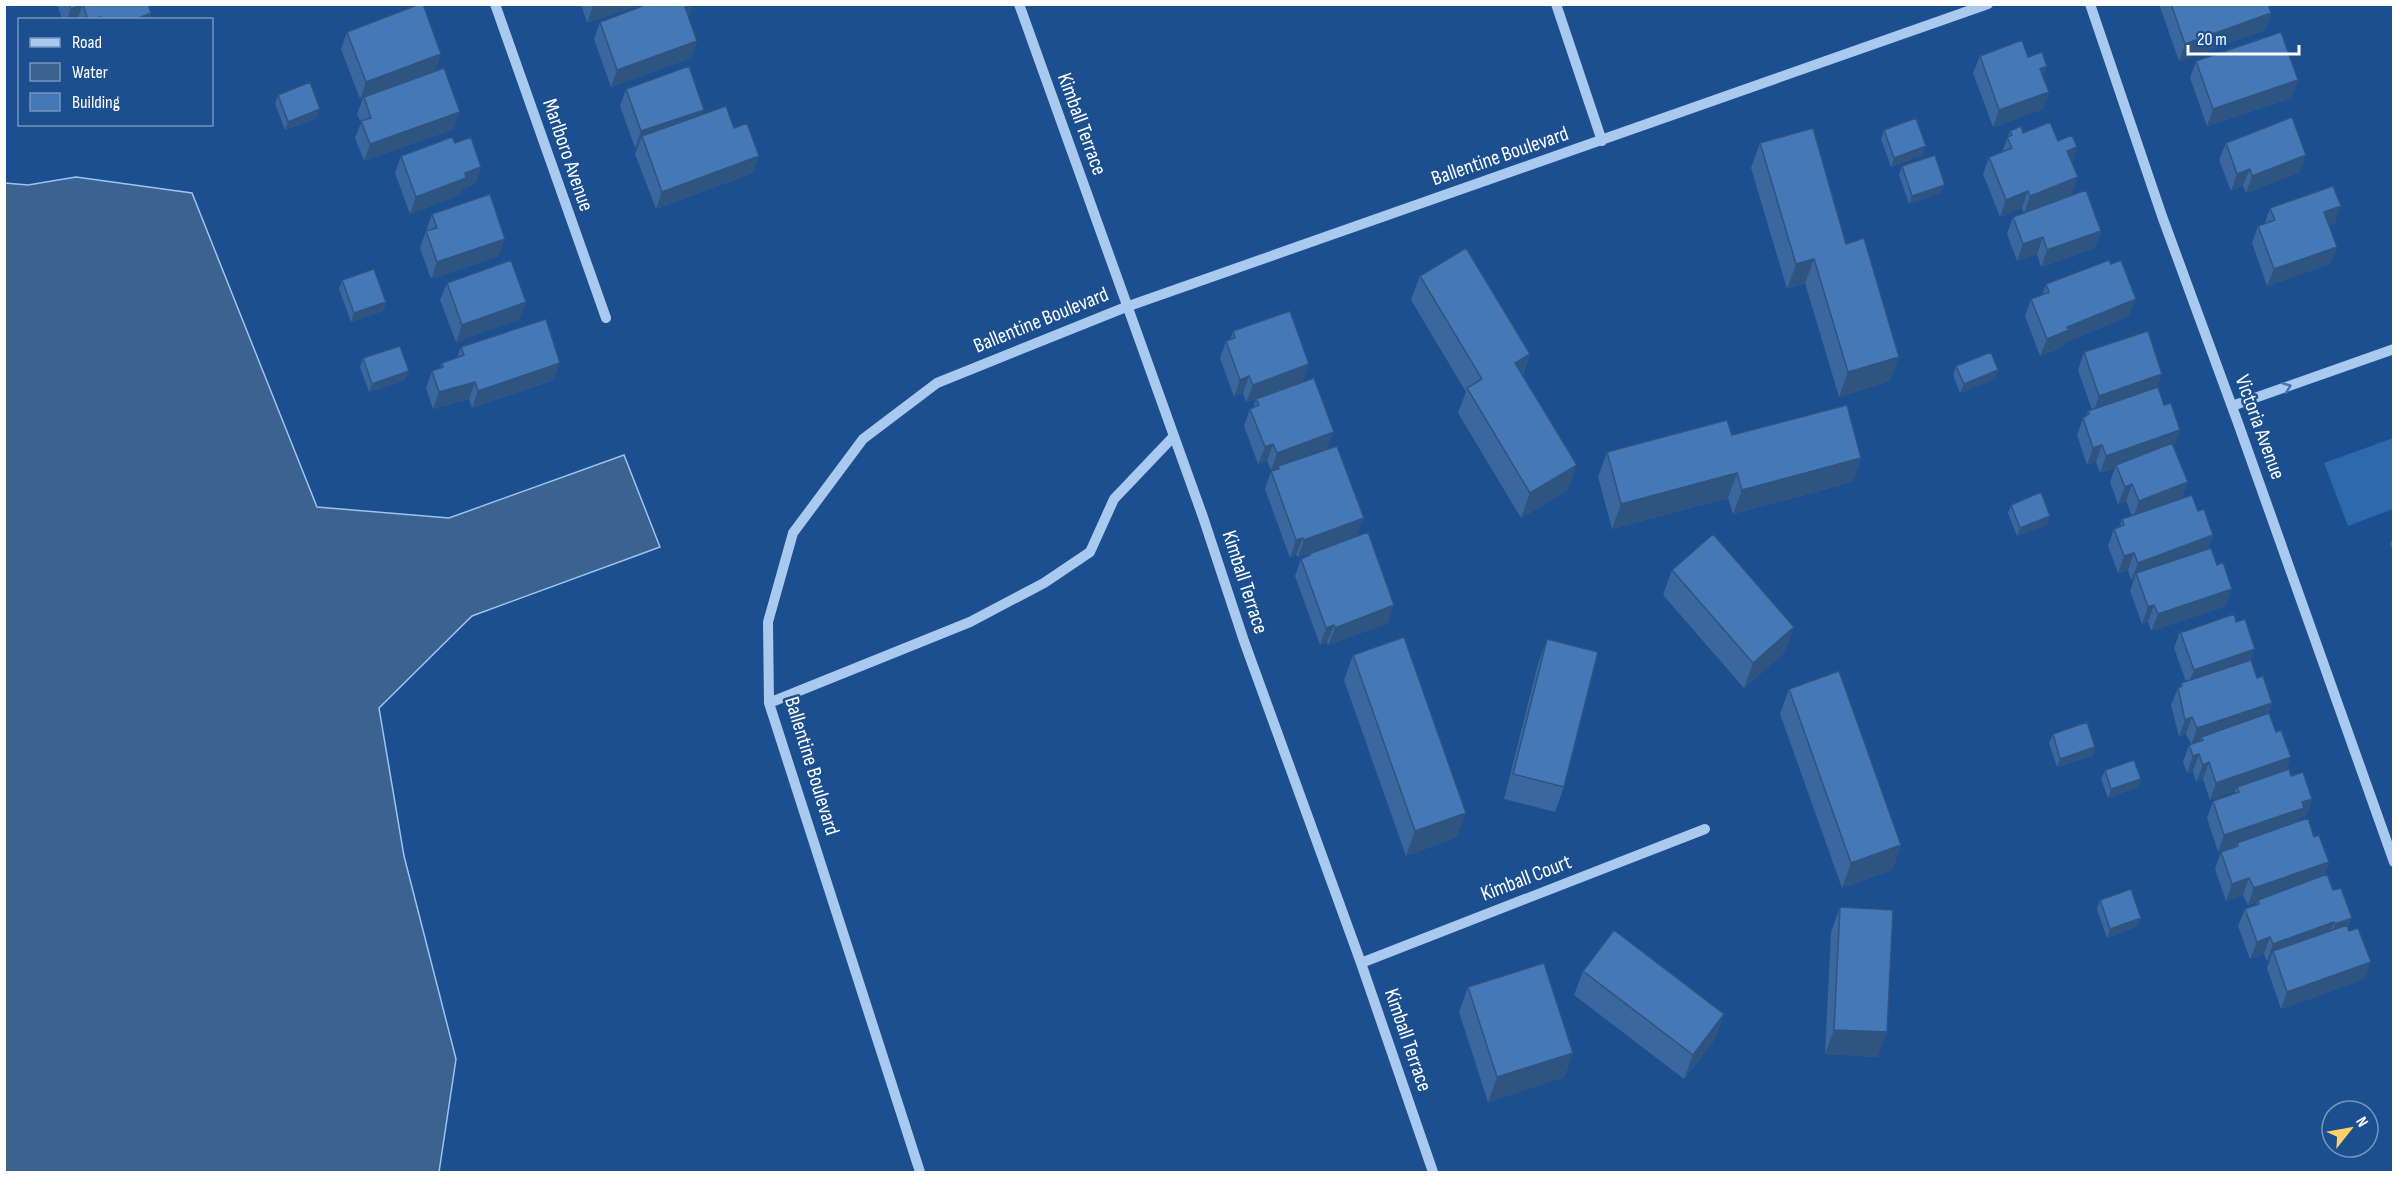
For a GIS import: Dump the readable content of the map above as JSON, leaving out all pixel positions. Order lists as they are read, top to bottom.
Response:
{
  "streets": {
    "street": [
      "Kimball Terrace",
      "Marlboro Avenue",
      "Ballentine Boulevard",
      "Victoria Avenue",
      "Kimball Court"
    ]
  },
  "crossings": [
    ["Kimball Terrace", "Ballentine Boulevard"],
    ["Kimball Terrace", "Kimball Court"]
  ],
  "legend": ["Road", "Water", "Building"],
  "scale_bar": "20 m",
  "north": "top right"
}
